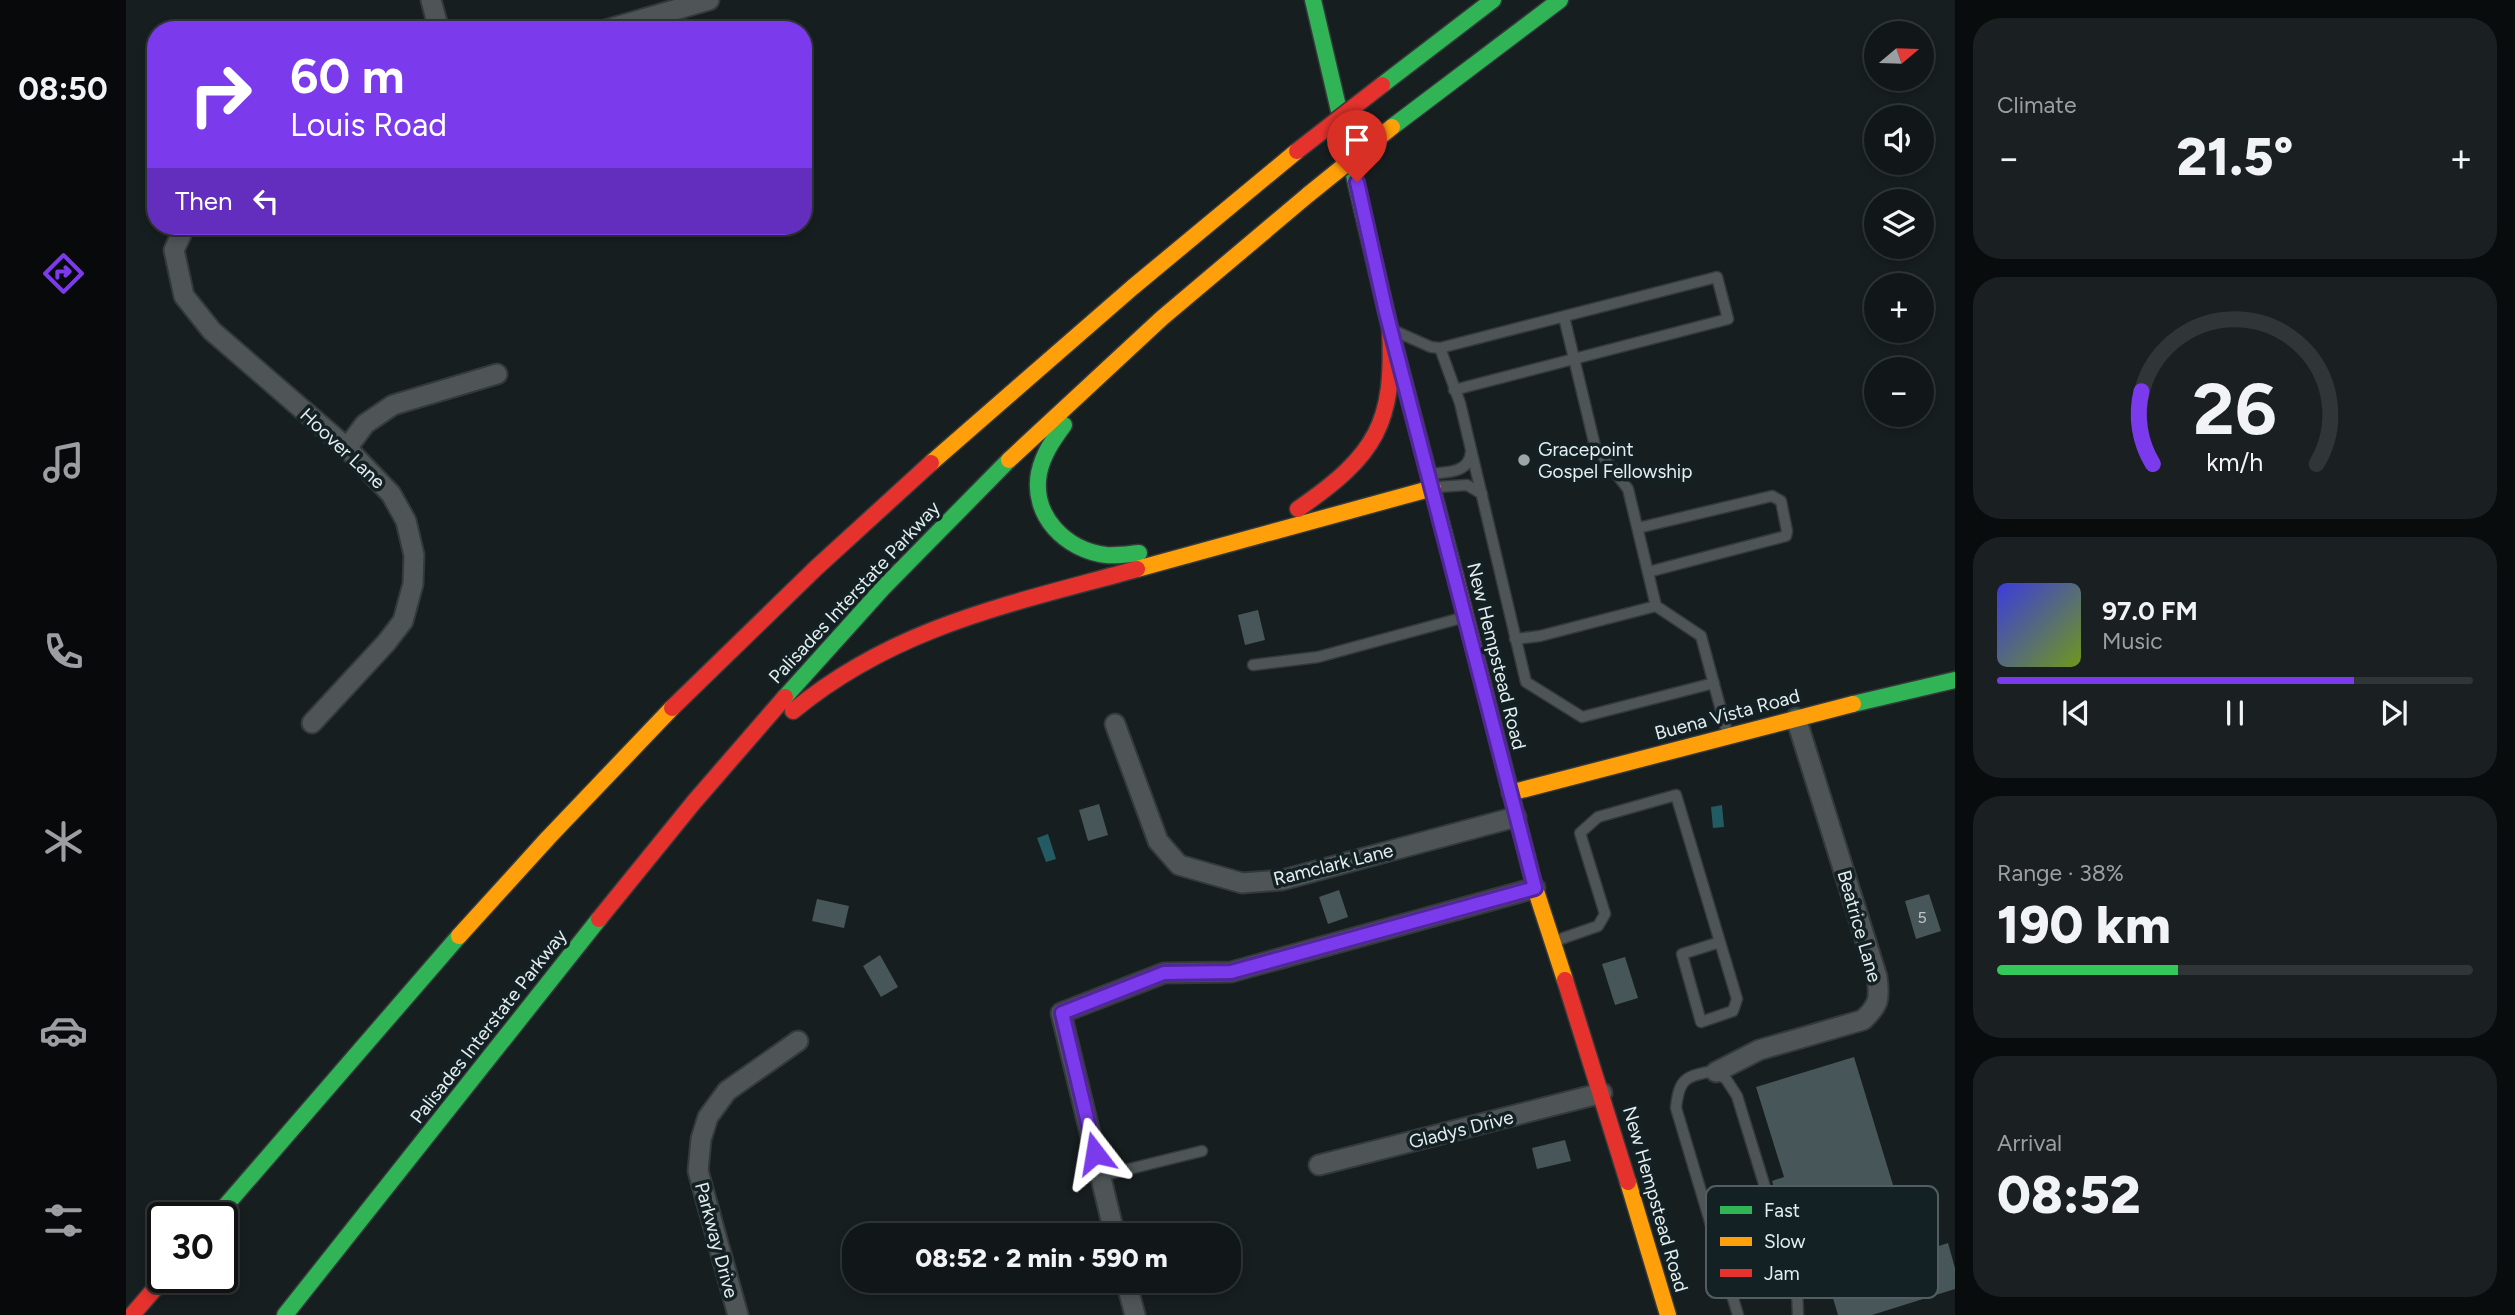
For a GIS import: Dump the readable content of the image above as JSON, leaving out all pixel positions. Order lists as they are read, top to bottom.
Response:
{
  "streets": {
    "main road": ["Palisades Interstate Parkway", "New Hempstead Road", "Buena Vista Road"],
    "street": [
      "Hoover Lane",
      "Ramclark Lane",
      "Beatrice Lane",
      "Gladys Drive",
      "Parkway Drive"
    ]
  },
  "crossings": [
    ["New Hempstead Road", "Buena Vista Road"],
    ["New Hempstead Road", "Ramclark Lane"],
    ["New Hempstead Road", "Gladys Drive"],
    ["Buena Vista Road", "Beatrice Lane"]
  ],
  "places": ["Gracepoint Gospel Fellowship"],
  "house_numbers": ["5"],
  "legend": ["Fast", "Slow", "Jam"],
  "north": "right",
  "page": {
    "tabs": "08:50",
    "tile": [
      "Climate",
      ["Range · 38%", "190 km"],
      ["Arrival", "08:52"]
    ],
    "map_buttons": ["+", "−"],
    "turn": ["60 m", "Louis Road"],
    "heat": ["−", "21.5°", "+"],
    "then": "Then",
    "song": ["97.0 FM", "Music"],
    "limit": "30",
    "trip": "08:52 · 2 min · 590 m",
    "gauge": ["26", "km/h"]
  }
}
